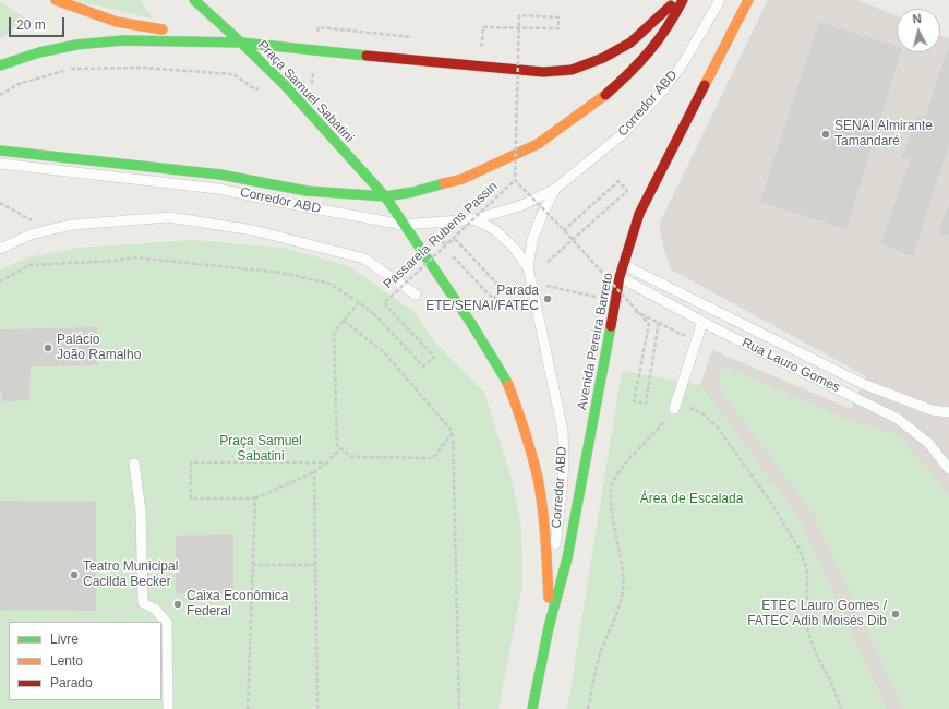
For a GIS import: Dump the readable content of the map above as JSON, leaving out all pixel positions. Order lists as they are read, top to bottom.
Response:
{
  "streets": {
    "main road": ["Praça Samuel Sabatini", "Avenida Pereira Barreto"],
    "lane": ["Corredor ABD", "Rua Lauro Gomes"],
    "path": ["Passarela Rubens Passin"]
  },
  "crossings": [
    ["Praça Samuel Sabatini", "Corredor ABD"],
    ["Praça Samuel Sabatini", "Avenida Pereira Barreto"],
    ["Avenida Pereira Barreto", "Rua Lauro Gomes"]
  ],
  "parks": ["Praça Samuel Sabatini", "Área de Escalada"],
  "places": [
    "SENAI Almirante Tamandaré",
    "Parada ETE/SENAI/FATEC",
    "Palácio João Ramalho",
    "Teatro Municipal Cacilda Becker",
    "Caixa Econômica Federal",
    "ETEC Lauro Gomes / FATEC Adib Moisés Dib"
  ],
  "legend": ["Livre", "Lento", "Parado"],
  "scale_bar": "20 m",
  "north": "top"
}
